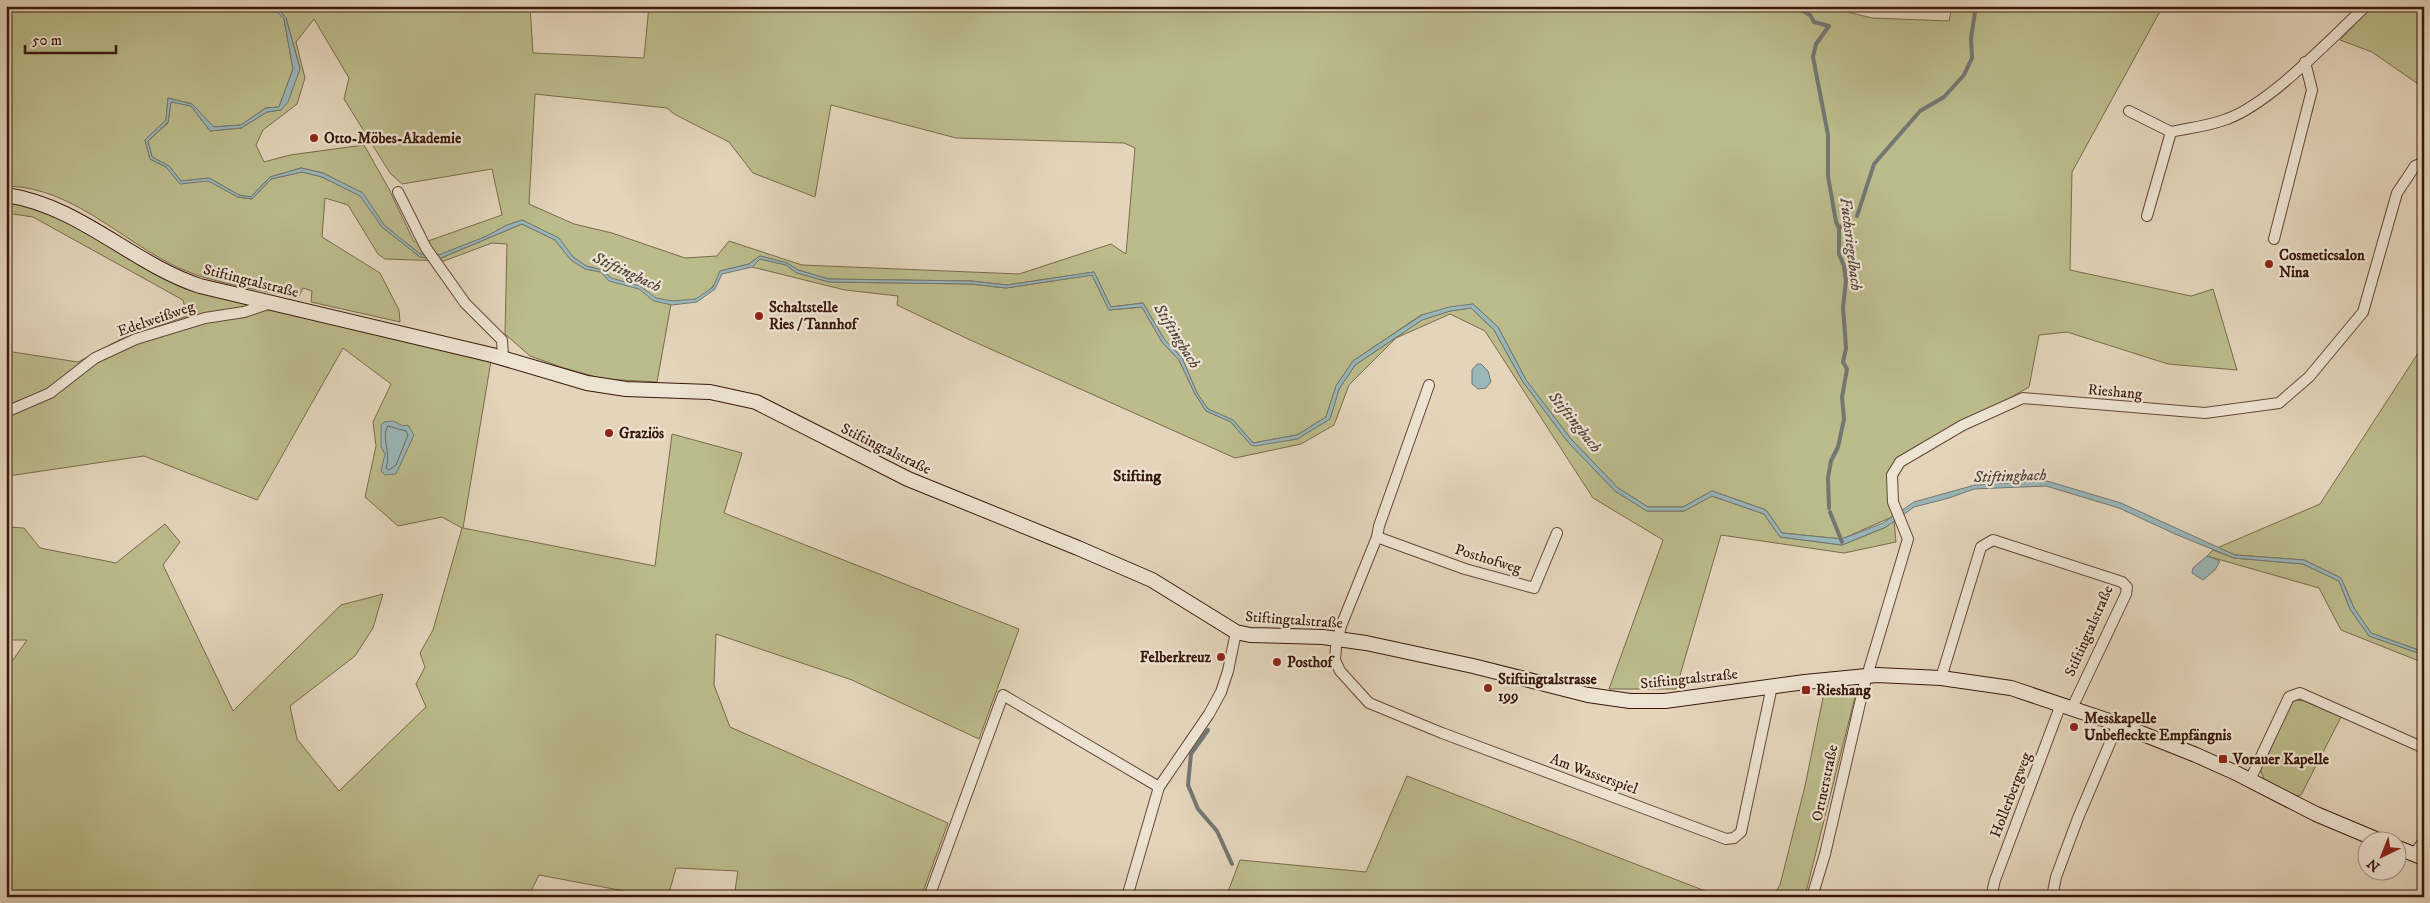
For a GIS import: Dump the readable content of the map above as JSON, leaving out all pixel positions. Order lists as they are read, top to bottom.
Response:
{
  "streets": {
    "street": [
      "Stiftingtalstraße",
      "Edelweißweg",
      "Rieshang",
      "Posthofweg",
      "Am Wasserspiel",
      "Ortnerstraße",
      "Hollerbergweg"
    ]
  },
  "crossings": [
    ["Stiftingtalstraße", "Edelweißweg"],
    ["Stiftingtalstraße", "Rieshang"],
    ["Stiftingtalstraße", "Am Wasserspiel"],
    ["Stiftingtalstraße", "Ortnerstraße"],
    ["Stiftingtalstraße", "Hollerbergweg"],
    ["Rieshang", "Ortnerstraße"]
  ],
  "districts": ["Stifting"],
  "water": ["Fuchsriegelbach", "Stiftingbach"],
  "places": {
    "other": [
      "Otto-Möbes-Akademie",
      "Cosmeticsalon Nina",
      "Schaltstelle Ries / Tannhof",
      "Graziös",
      "Felberkreuz",
      "Posthof",
      "Stiftingtalstrasse 199",
      "Messkapelle Unbefleckte Empfängnis"
    ],
    "transit": ["Rieshang", "Vorauer Kapelle"]
  },
  "scale_bar": "50 m",
  "north": "bottom left"
}
